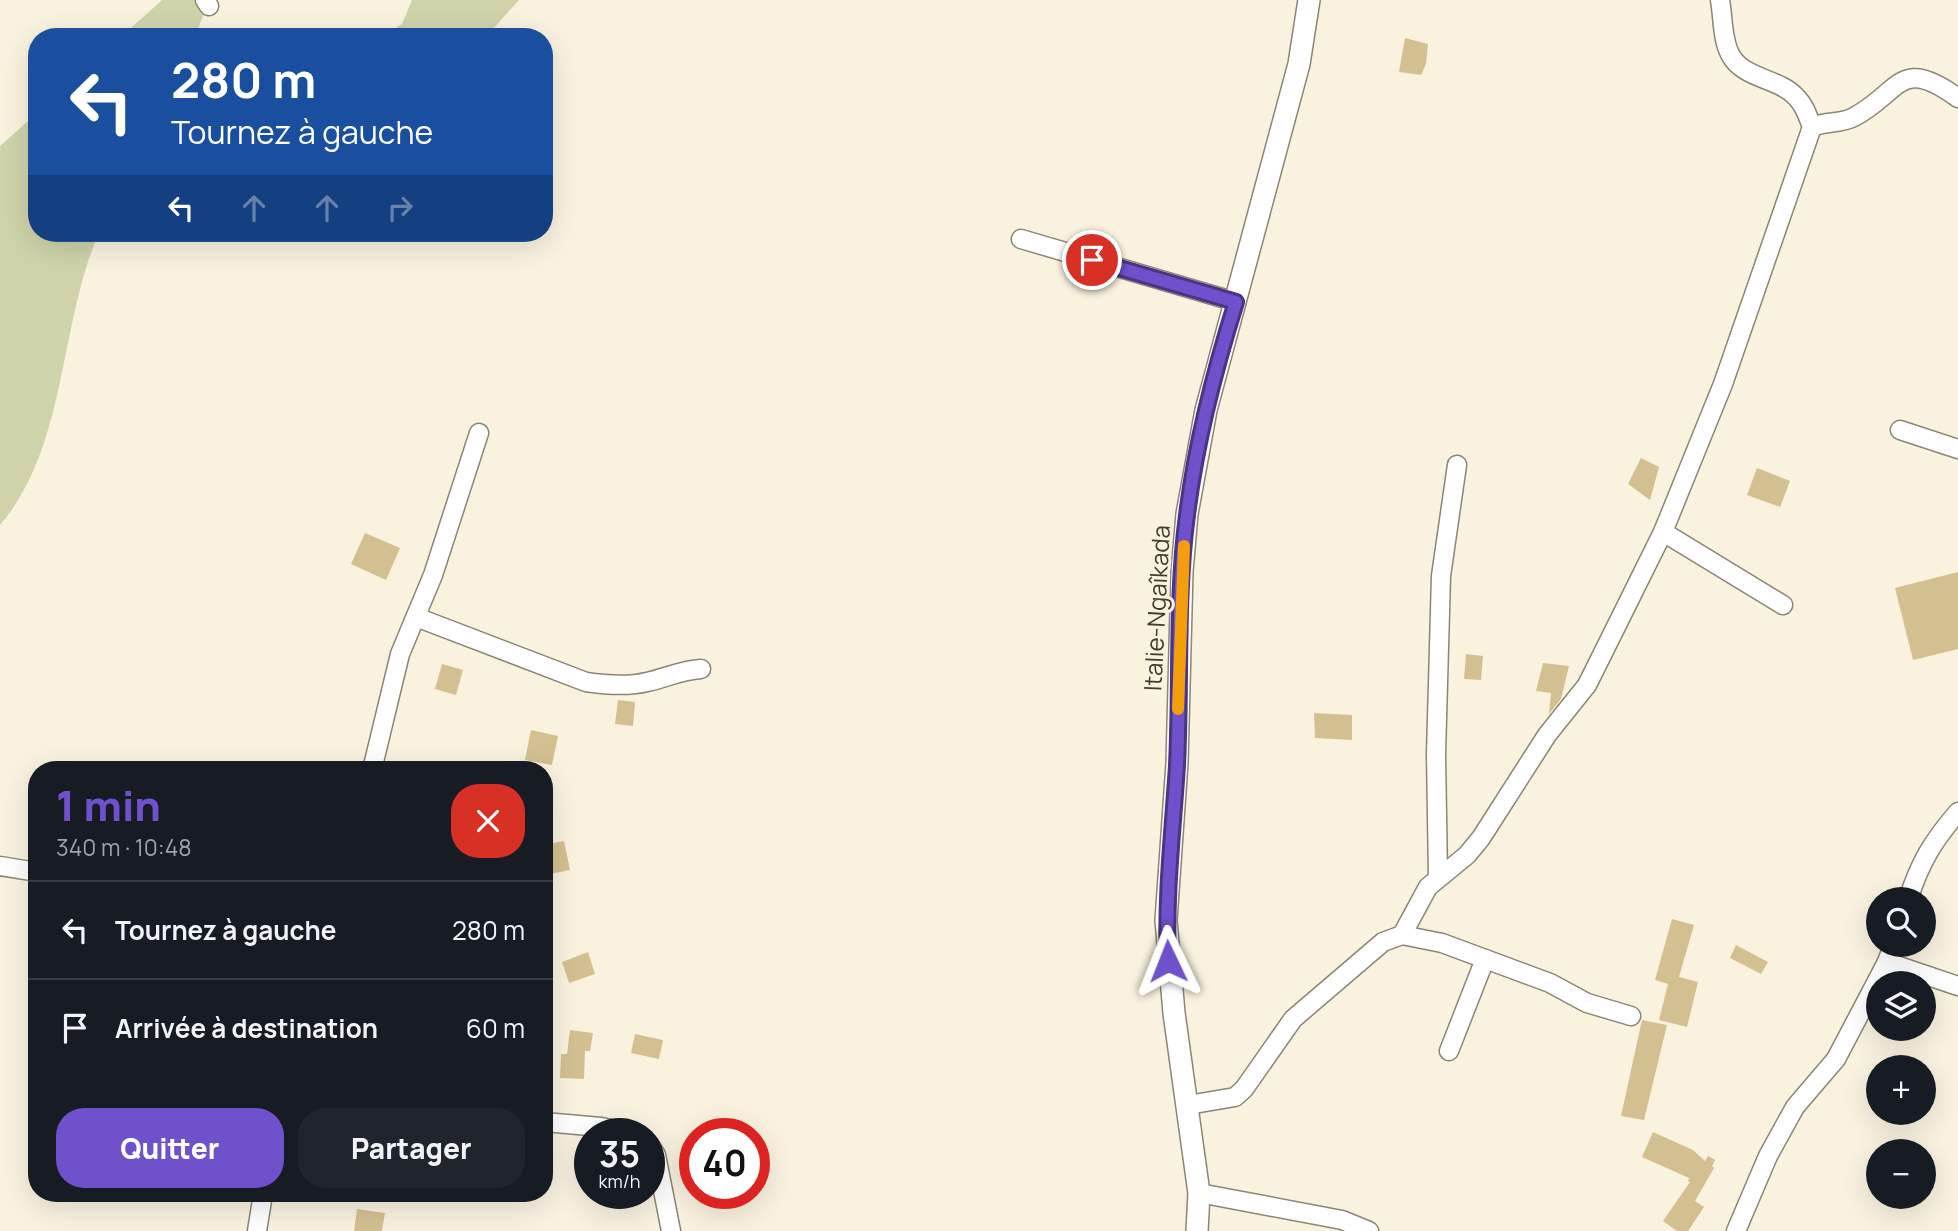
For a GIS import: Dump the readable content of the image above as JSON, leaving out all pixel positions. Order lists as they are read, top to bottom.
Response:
{
  "streets": {
    "street": ["Italie-Ngaîkada"]
  },
  "page": {
    "turn": ["280 m", "Tournez à gauche"],
    "heading": ["1 min", "340 m · 10:48"],
    "list": [
      {
        "name": "Tournez à gauche",
        "value": "280 m"
      },
      {
        "name": "Arrivée à destination",
        "value": "60 m"
      }
    ],
    "map_buttons": ["+", "−"],
    "buttons": ["Quitter", "Partager"],
    "speed": "35 km/h",
    "limit": "40"
  }
}
